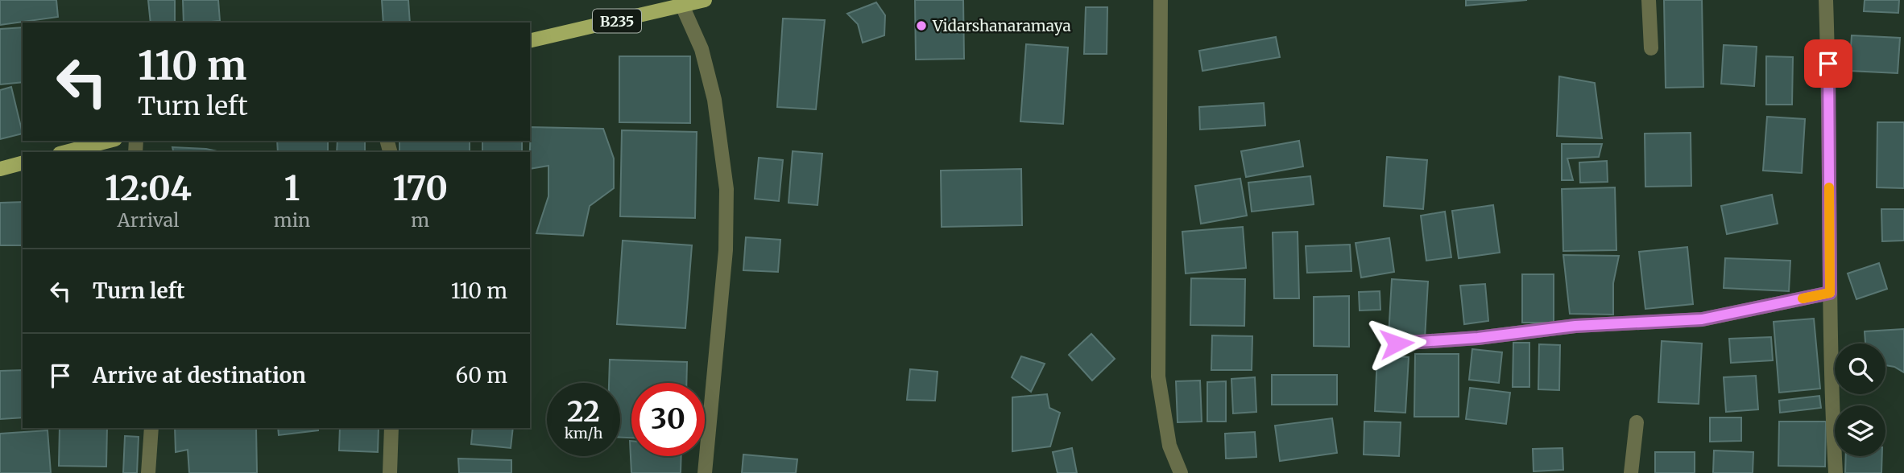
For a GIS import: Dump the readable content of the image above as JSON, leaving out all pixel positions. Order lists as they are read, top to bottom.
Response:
{
  "streets": {
    "main road": ["B235"]
  },
  "places": ["Vidarshanaramaya"],
  "page": {
    "turn": ["110 m", "Turn left"],
    "eta": [
      "12:04",
      "Arrival",
      "1",
      "min",
      "170",
      "m"
    ],
    "list": [
      {
        "name": "Turn left",
        "value": "110 m"
      },
      {
        "name": "Arrive at destination",
        "value": "60 m"
      }
    ],
    "speed": "22 km/h",
    "limit": "30"
  }
}
